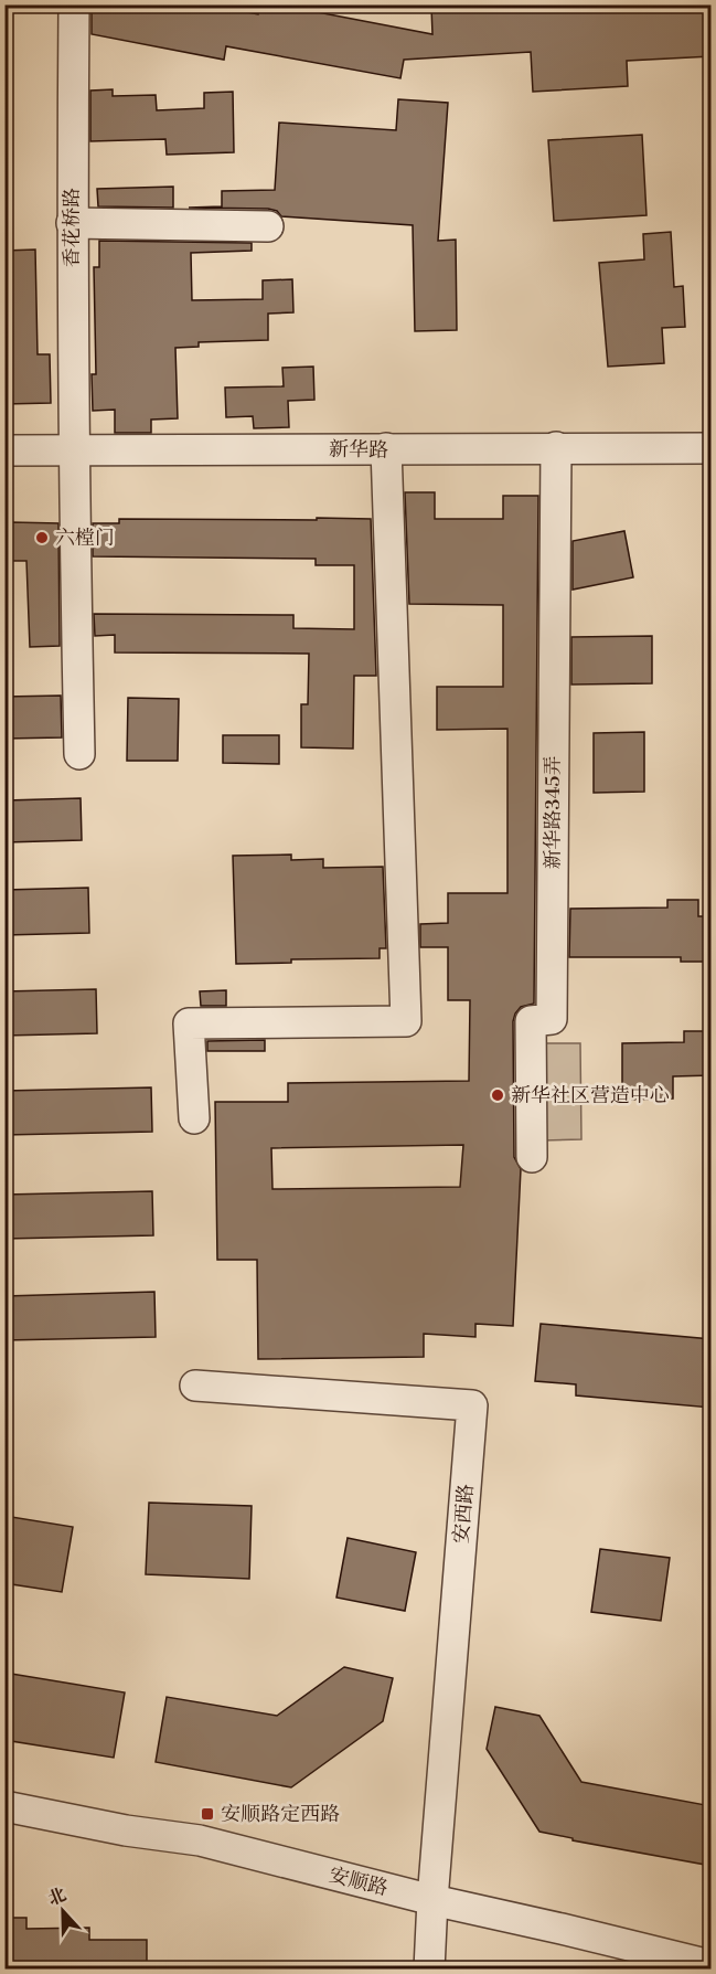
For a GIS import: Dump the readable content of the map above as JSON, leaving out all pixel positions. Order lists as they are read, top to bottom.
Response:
{
  "streets": {
    "street": [
      "香花桥路",
      "新华路",
      "新华路345弄",
      "安西路",
      "安顺路"
    ]
  },
  "crossings": [
    ["香花桥路", "新华路"],
    ["新华路", "新华路345弄"],
    ["安西路", "安顺路"]
  ],
  "places": {
    "other": ["六樘门", "新华社区营造中心"],
    "transit": ["安顺路定西路"]
  },
  "north": "top"
}
